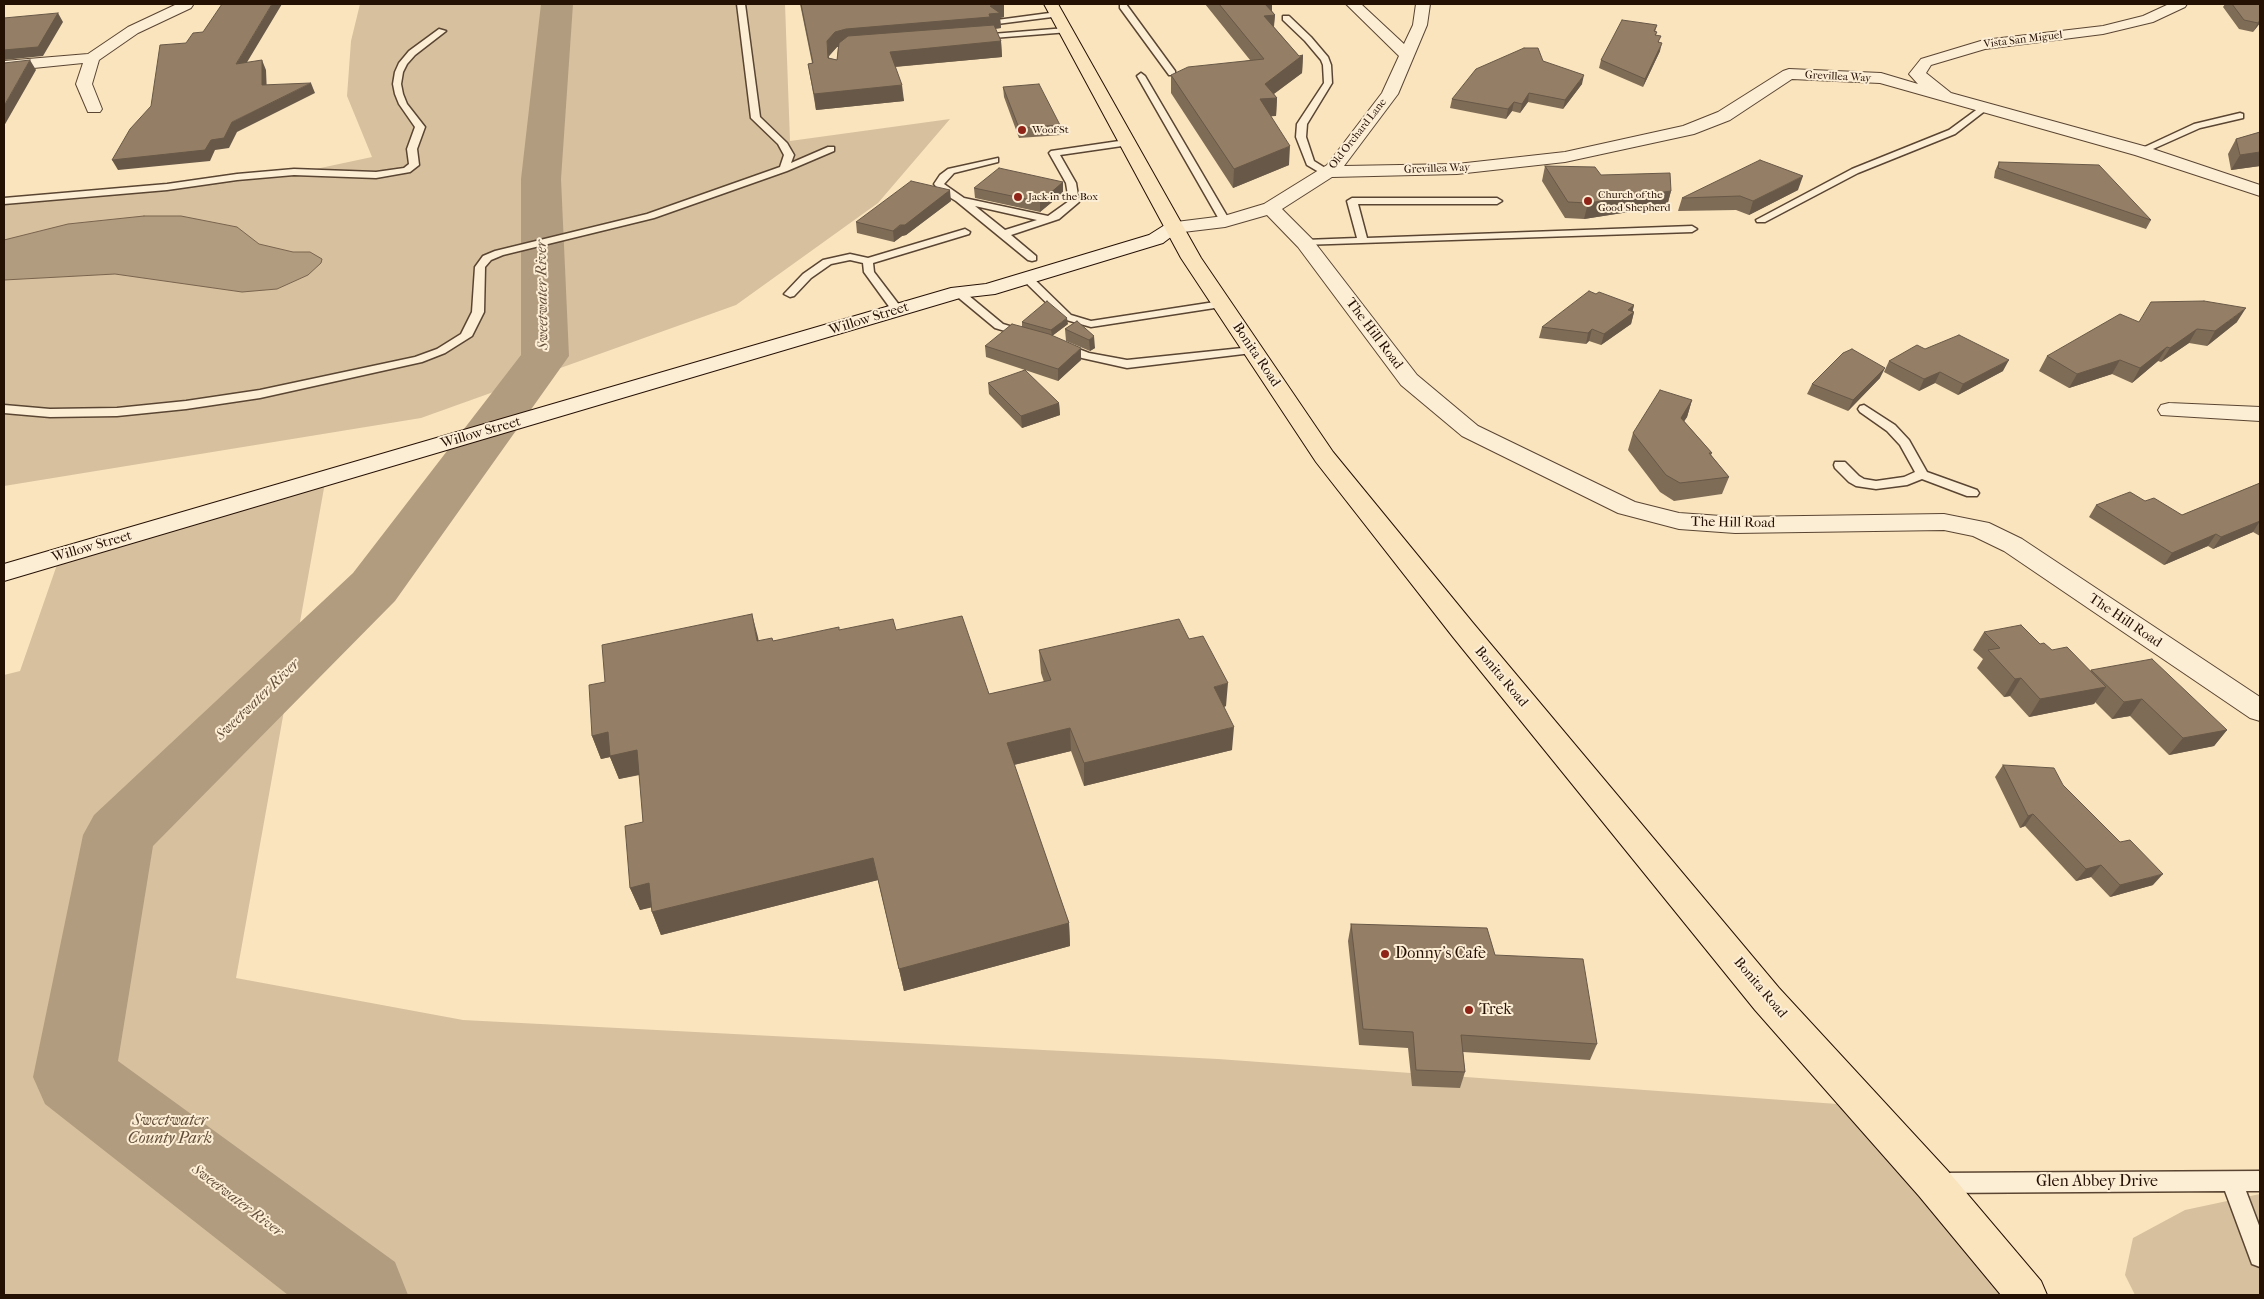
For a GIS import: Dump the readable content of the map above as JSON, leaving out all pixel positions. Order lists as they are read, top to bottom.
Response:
{
  "streets": {
    "main road": ["Bonita Road"],
    "street": [
      "Vista San Miguel",
      "Grevillea Way",
      "Old Orchard Lane",
      "Willow Street",
      "The Hill Road"
    ],
    "lane": ["Glen Abbey Drive"]
  },
  "crossings": [
    ["Vista San Miguel", "Grevillea Way"],
    ["Grevillea Way", "Old Orchard Lane"],
    ["Old Orchard Lane", "Willow Street"],
    ["Old Orchard Lane", "The Hill Road"],
    ["Old Orchard Lane", "Bonita Road"],
    ["Willow Street", "Bonita Road"],
    ["Bonita Road", "Glen Abbey Drive"]
  ],
  "water": ["Sweetwater River"],
  "parks": ["Sweetwater County Park"],
  "places": [
    "Woof St",
    "Jack in the Box",
    "Church of the Good Shepherd",
    "Donny's Cafe",
    "Trek"
  ]
}
